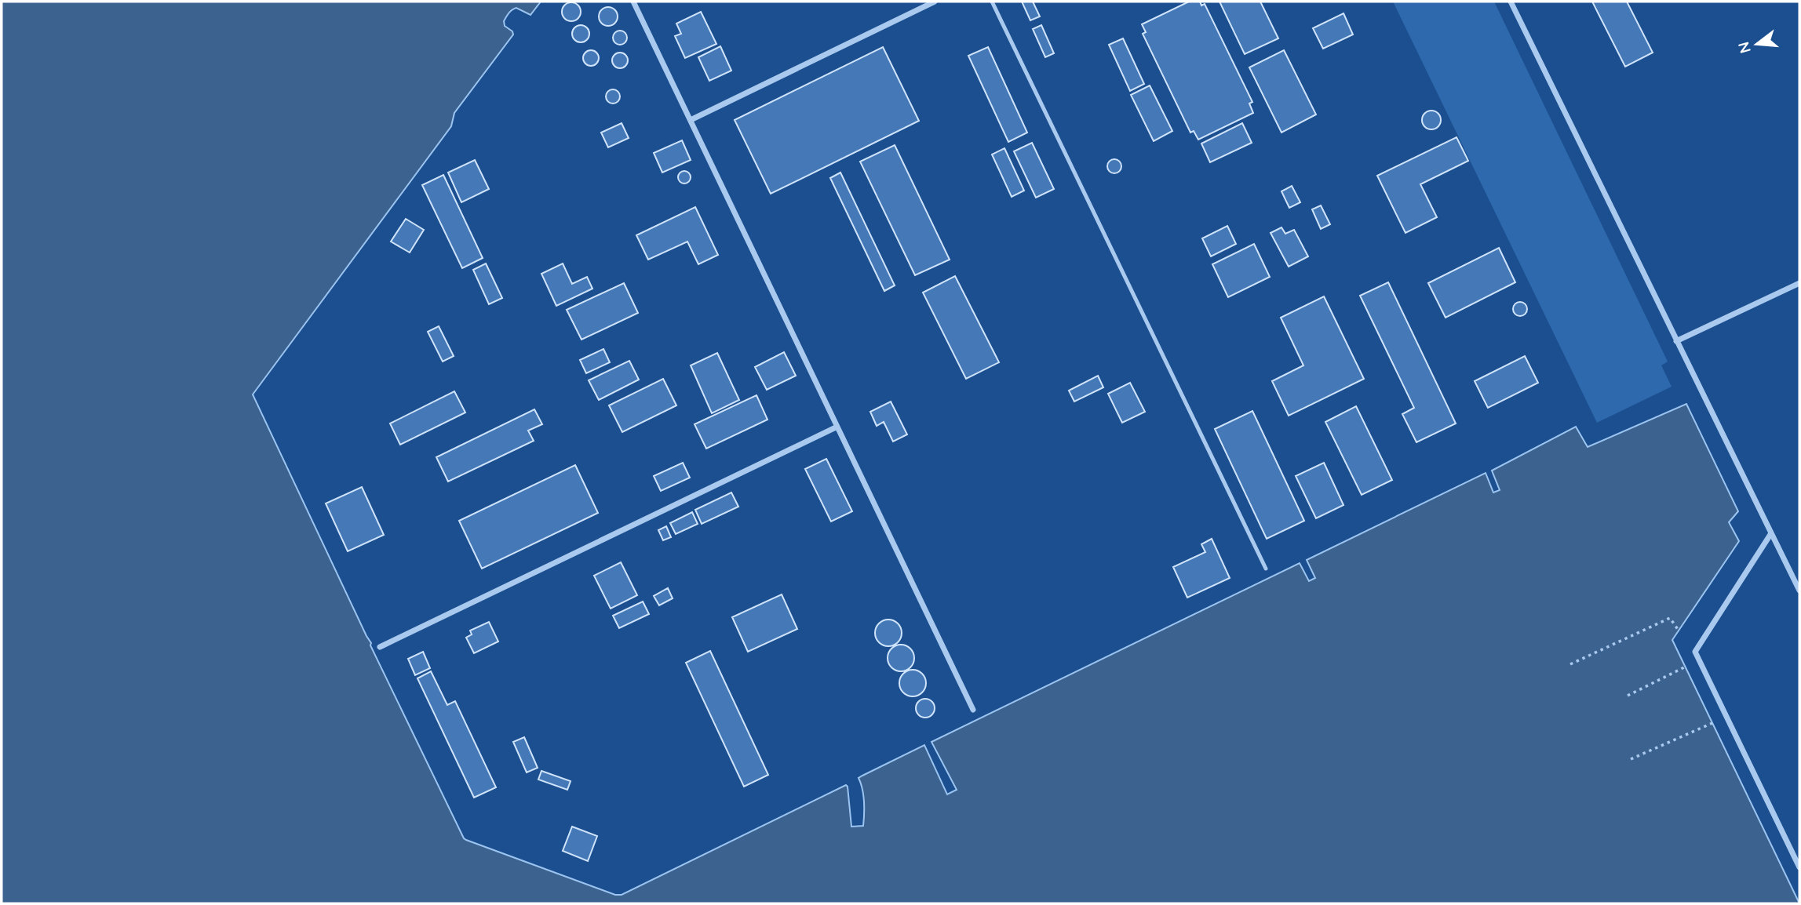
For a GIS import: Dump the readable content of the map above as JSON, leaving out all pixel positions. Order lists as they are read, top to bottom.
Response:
{
  "north": "left"
}
